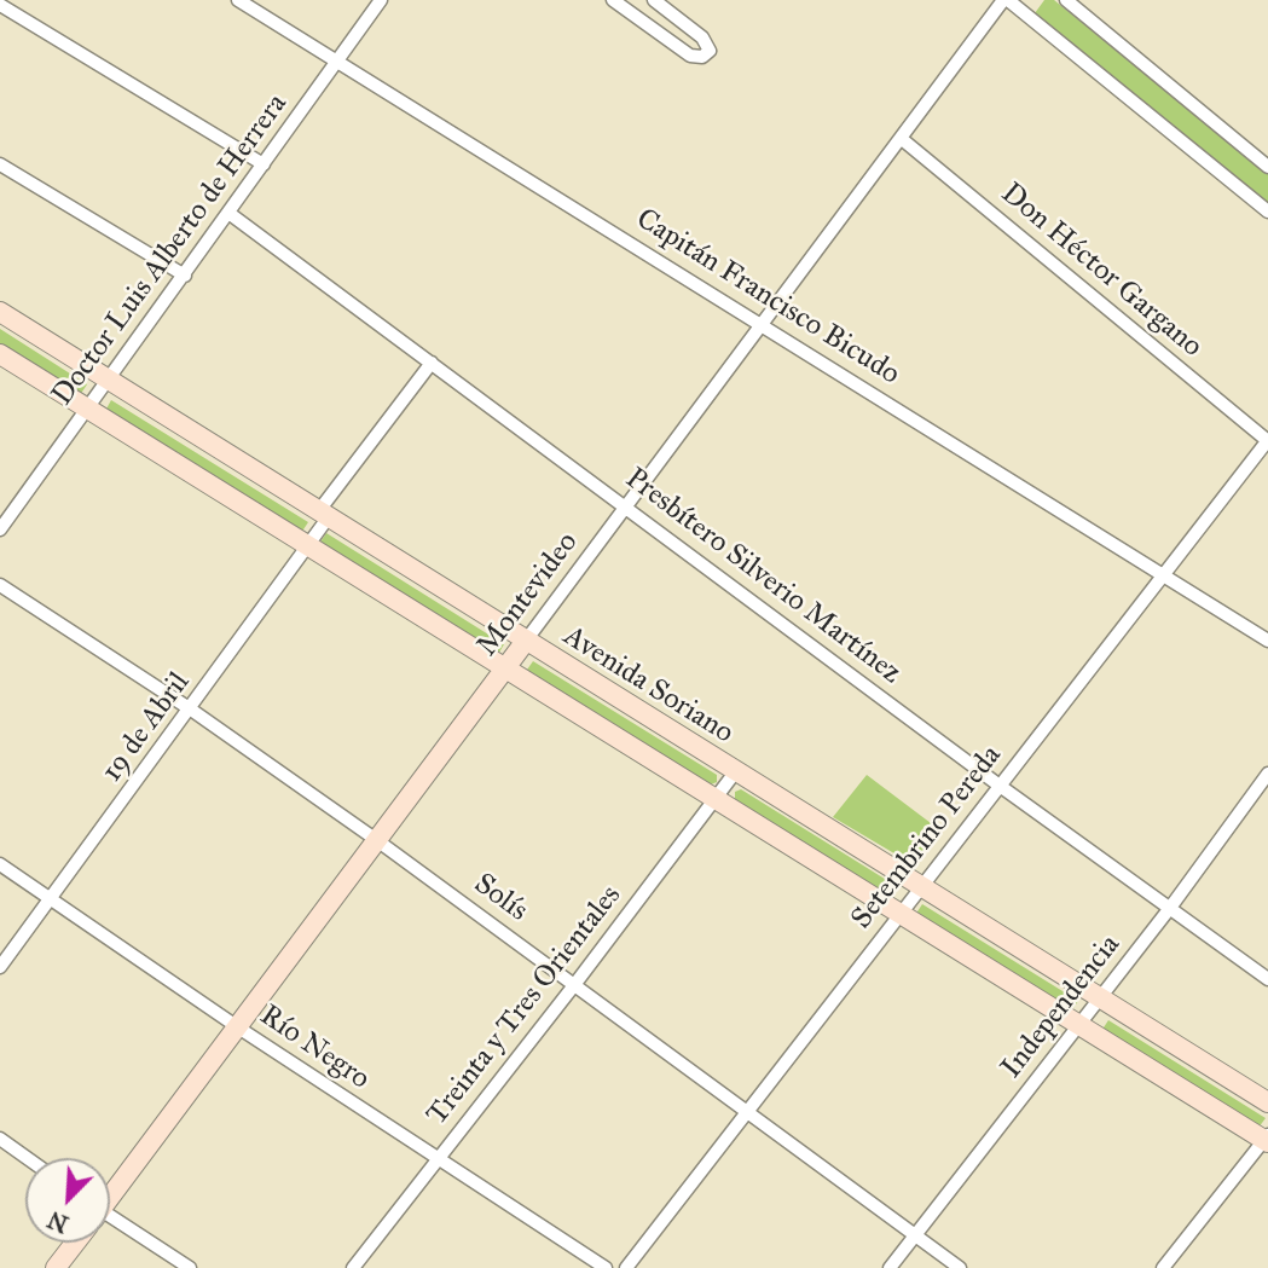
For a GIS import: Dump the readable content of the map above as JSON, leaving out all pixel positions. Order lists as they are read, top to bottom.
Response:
{
  "streets": {
    "street": [
      "Doctor Luis Alberto de Herrera",
      "Don Héctor Gargano",
      "Capitán Francisco Bicudo",
      "Presbítero Silverio Martínez",
      "Montevideo",
      "Avenida Soriano",
      "19 de Abril",
      "Setembrino Pereda",
      "Solís",
      "Treinta y Tres Orientales",
      "Independencia",
      "Río Negro"
    ]
  },
  "crossings": [
    ["Doctor Luis Alberto de Herrera", "Capitán Francisco Bicudo"],
    ["Doctor Luis Alberto de Herrera", "Presbítero Silverio Martínez"],
    ["Doctor Luis Alberto de Herrera", "Avenida Soriano"],
    ["Don Héctor Gargano", "Montevideo"],
    ["Don Héctor Gargano", "Setembrino Pereda"],
    ["Capitán Francisco Bicudo", "Montevideo"],
    ["Capitán Francisco Bicudo", "Setembrino Pereda"],
    ["Presbítero Silverio Martínez", "Montevideo"],
    ["Presbítero Silverio Martínez", "19 de Abril"],
    ["Presbítero Silverio Martínez", "Setembrino Pereda"],
    ["Presbítero Silverio Martínez", "Independencia"],
    ["Montevideo", "Avenida Soriano"],
    ["Montevideo", "Solís"],
    ["Montevideo", "Río Negro"],
    ["Avenida Soriano", "19 de Abril"],
    ["Avenida Soriano", "Setembrino Pereda"],
    ["Avenida Soriano", "Treinta y Tres Orientales"],
    ["Avenida Soriano", "Independencia"],
    ["19 de Abril", "Solís"],
    ["19 de Abril", "Río Negro"],
    ["Setembrino Pereda", "Solís"],
    ["Solís", "Treinta y Tres Orientales"],
    ["Solís", "Independencia"],
    ["Treinta y Tres Orientales", "Río Negro"]
  ],
  "north": "bottom left"
}
